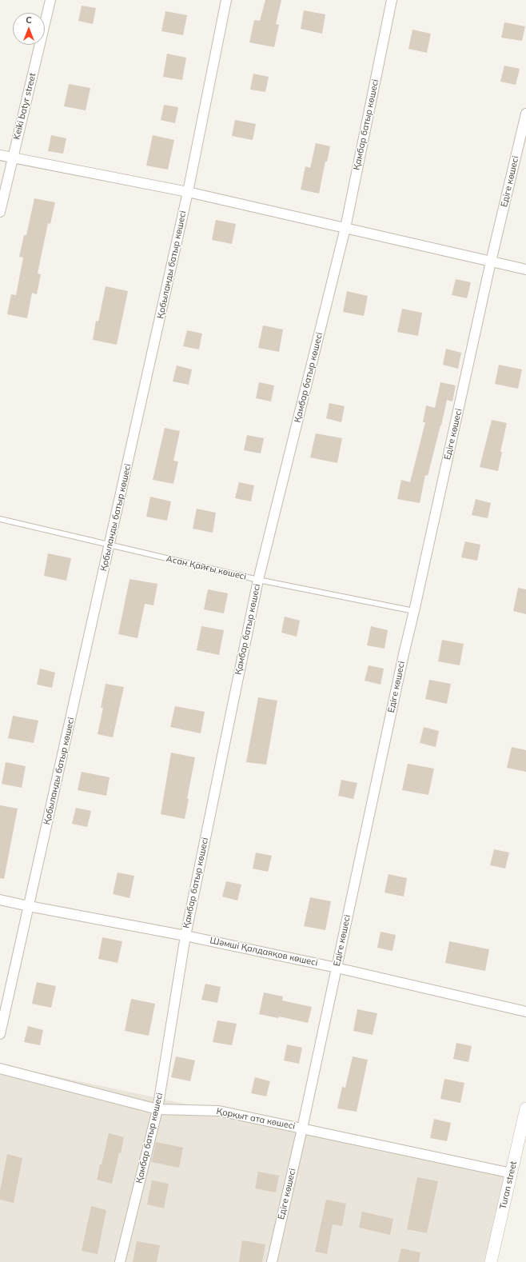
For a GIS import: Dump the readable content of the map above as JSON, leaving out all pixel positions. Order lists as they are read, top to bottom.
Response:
{
  "streets": {
    "street": [
      "Keiki batyr street",
      "Қамбар батыр көшесі",
      "Едіге көшесі",
      "Қобыланды батыр көшесі",
      "Шәмші Қалдаяқов көшесі",
      "Қорқыт ата көшесі",
      "Turan street"
    ],
    "lane": ["Асан Қайғы көшесі"]
  },
  "crossings": [
    ["Қамбар батыр көшесі", "Асан Қайғы көшесі"],
    ["Қамбар батыр көшесі", "Шәмші Қалдаяқов көшесі"],
    ["Қамбар батыр көшесі", "Қорқыт ата көшесі"],
    ["Едіге көшесі", "Асан Қайғы көшесі"],
    ["Едіге көшесі", "Шәмші Қалдаяқов көшесі"],
    ["Едіге көшесі", "Қорқыт ата көшесі"],
    ["Қобыланды батыр көшесі", "Асан Қайғы көшесі"],
    ["Қобыланды батыр көшесі", "Шәмші Қалдаяқов көшесі"],
    ["Қорқыт ата көшесі", "Turan street"]
  ],
  "north": "top"
}
